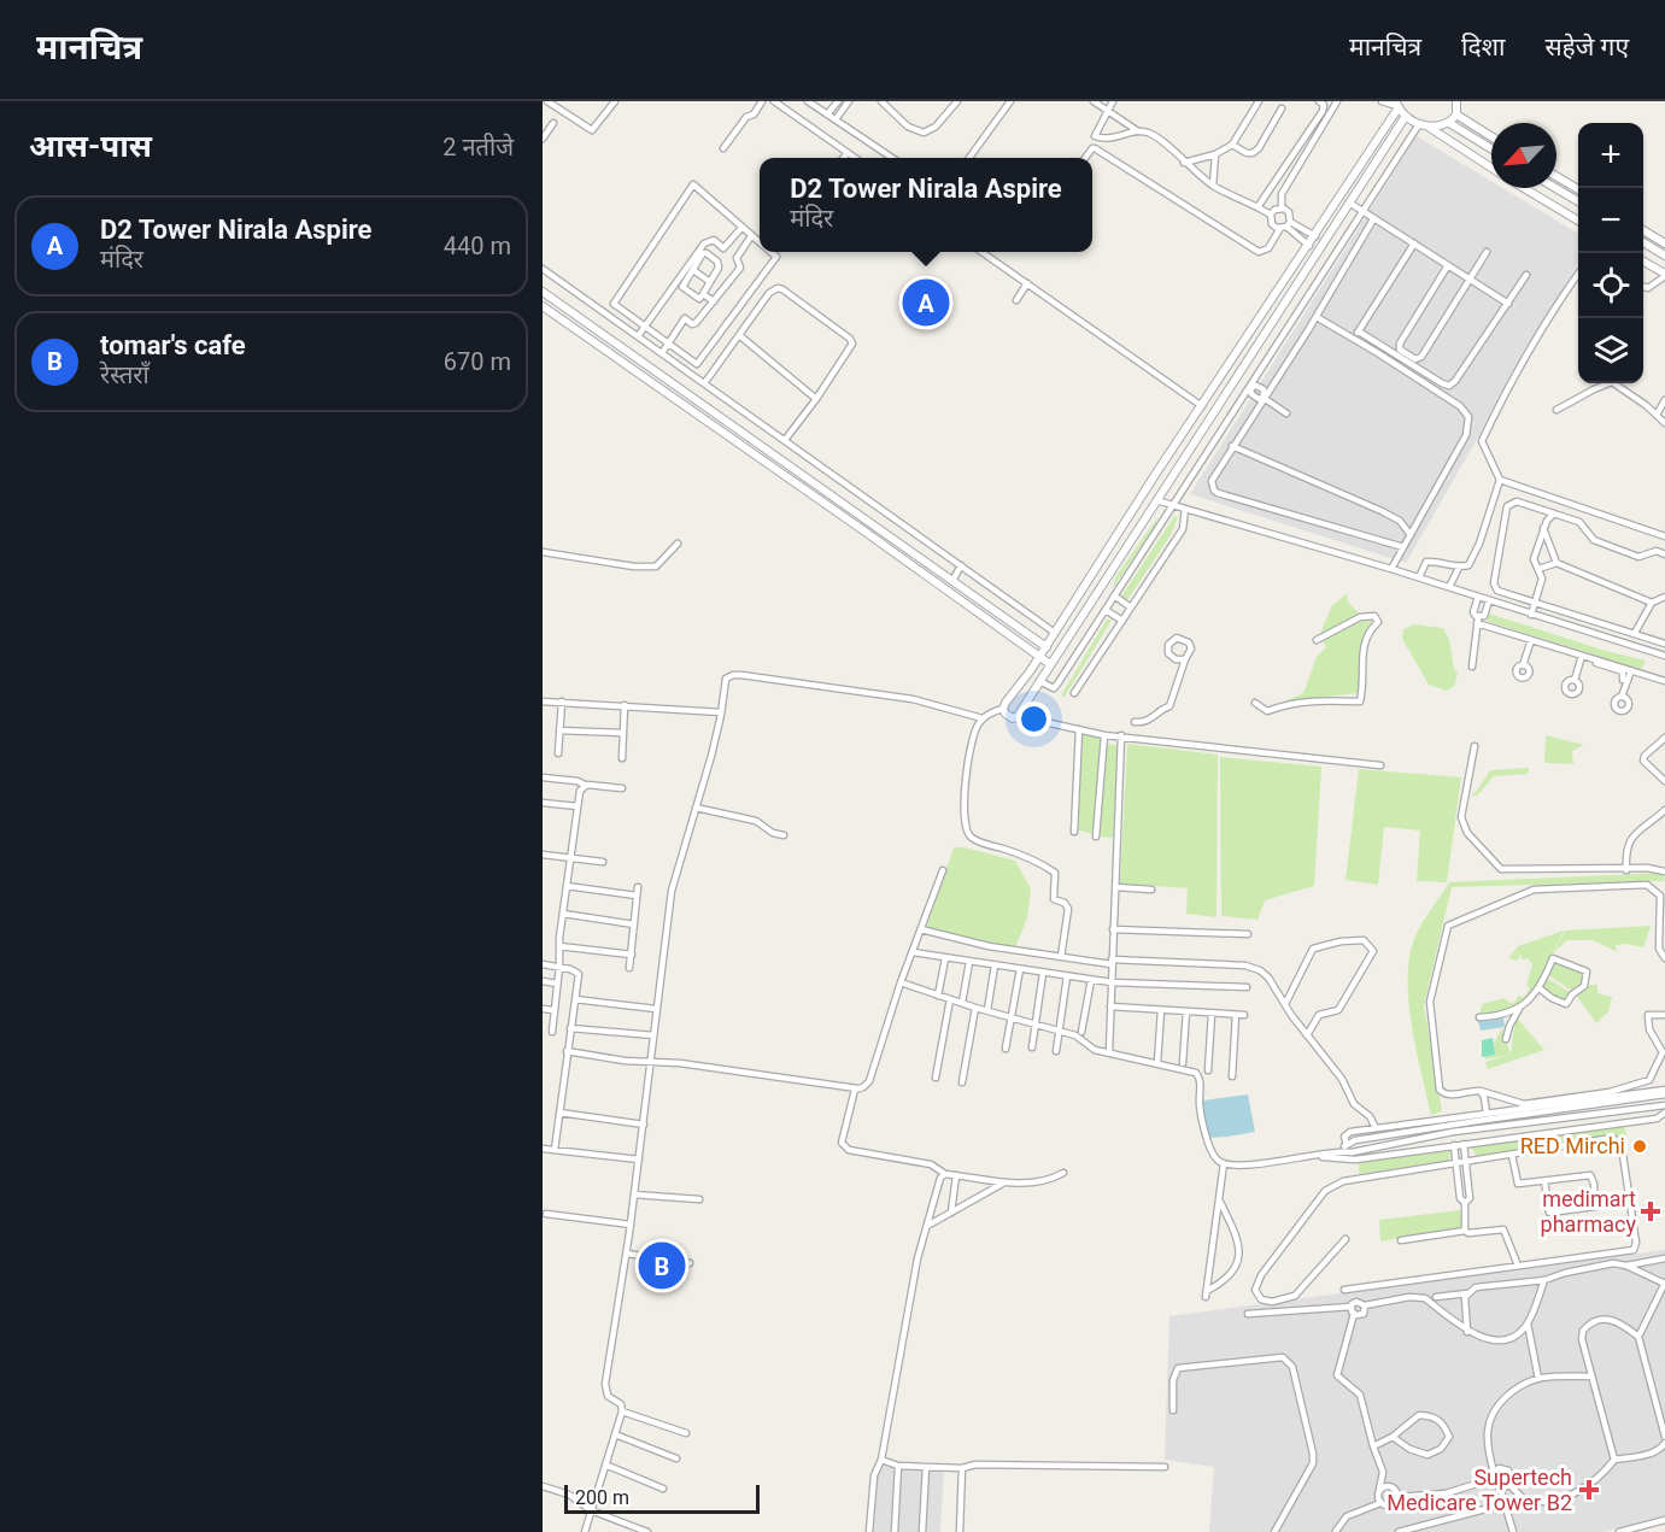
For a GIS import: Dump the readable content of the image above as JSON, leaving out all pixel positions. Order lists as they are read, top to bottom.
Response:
{
  "places": {
    "other": ["RED Mirchi"],
    "health": ["medimart pharmacy", "Supertech Medicare Tower B2"]
  },
  "scale_bar": "200 m",
  "north": "bottom left",
  "page": {
    "header": "मानचित्र",
    "nav": ["मानचित्र", "दिशा", "सहेजे गए"],
    "heading": ["आस-पास", "2 नतीजे"],
    "map_buttons": ["+", "−"],
    "popup": ["D2 Tower Nirala Aspire", "मंदिर"],
    "list": [
      {
        "mark": "A",
        "name": "D2 Tower Nirala Aspire",
        "note": "मंदिर",
        "value": "440 m"
      },
      {
        "mark": "B",
        "name": "tomar's cafe",
        "note": "रेस्तराँ",
        "value": "670 m"
      }
    ],
    "pins": ["A", "B"],
    "scale": "200 m"
  }
}
